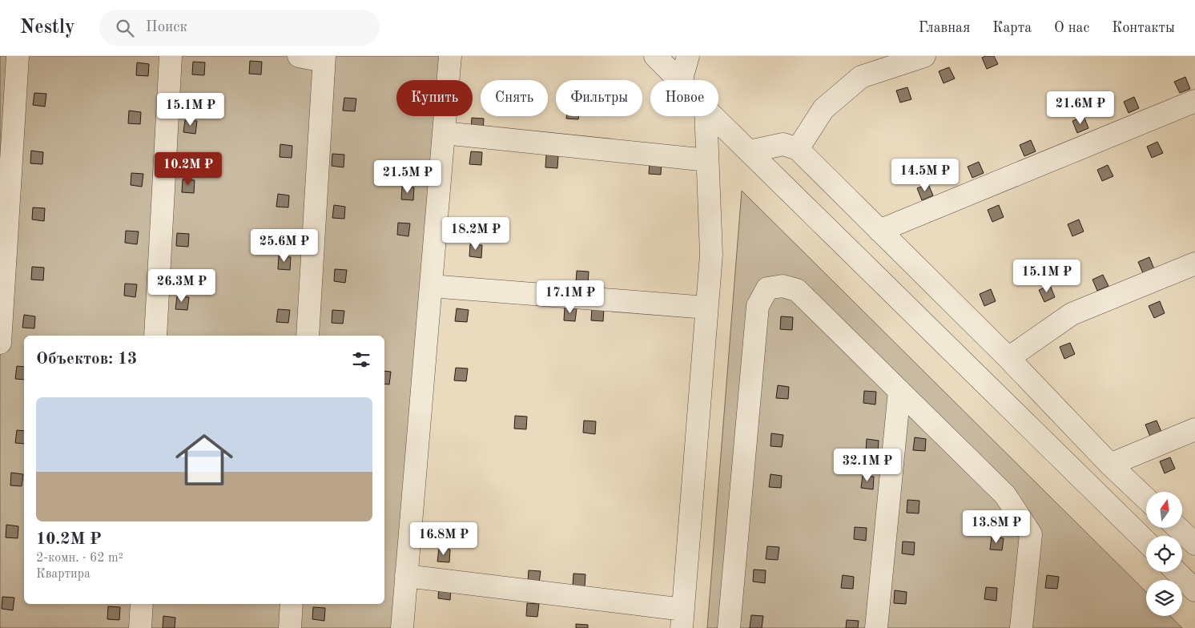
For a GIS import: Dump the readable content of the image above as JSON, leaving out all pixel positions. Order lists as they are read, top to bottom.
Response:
{
  "north": "top",
  "page": {
    "header": "Nestly",
    "search": "Поиск",
    "nav": [
      "Главная",
      "Карта",
      "О нас",
      "Контакты"
    ],
    "chip": [
      "Купить",
      "Снять",
      "Фильтры",
      "Новое"
    ],
    "price": [
      "21.6M ₽",
      "15.1M ₽",
      "10.2M ₽",
      "14.5M ₽",
      "21.5M ₽",
      "18.2M ₽",
      "25.6M ₽",
      "15.1M ₽",
      "26.3M ₽",
      "17.1M ₽",
      "32.1M ₽",
      "13.8M ₽",
      "16.8M ₽"
    ],
    "heading": "Объектов: 13",
    "list": [
      {
        "name": "10.2M ₽",
        "note": "2-комн. · 62 m² · Квартира"
      }
    ]
  }
}
